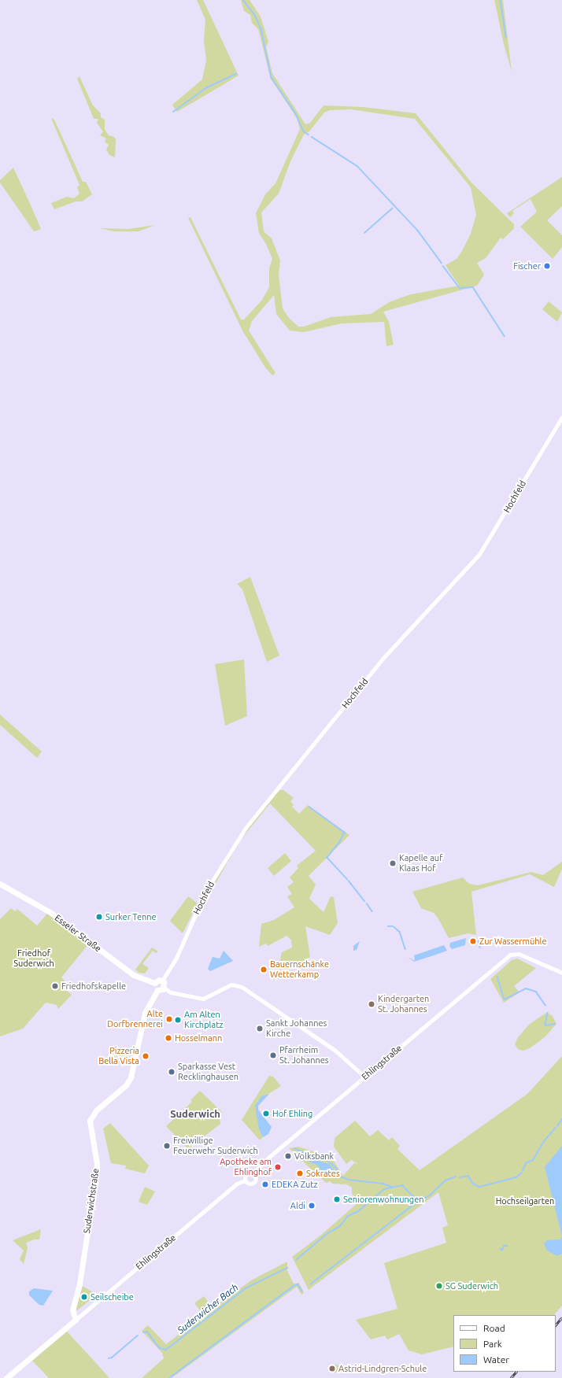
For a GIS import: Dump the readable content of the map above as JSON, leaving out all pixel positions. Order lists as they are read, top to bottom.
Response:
{
  "streets": {
    "main road": ["Esseler Straße", "Ehlingstraße", "Suderwichstraße"],
    "street": ["Hochfeld"]
  },
  "crossings": [
    ["Hochfeld", "Esseler Straße"],
    ["Hochfeld", "Suderwichstraße"],
    ["Esseler Straße", "Suderwichstraße"],
    ["Ehlingstraße", "Suderwichstraße"]
  ],
  "districts": ["Suderwich"],
  "water": ["Suderwicher Bach"],
  "parks": ["Friedhof Suderwich", "Hochseilgarten"],
  "places": [
    "Fischer",
    "Kapelle auf Klaas Hof",
    "Surker Tenne",
    "Zur Wassermühle",
    "Bauernschänke Wetterkamp",
    "Friedhofskapelle",
    "Kindergarten St. Johannes",
    "Alte Dorfbrennerei",
    "Am Alten Kirchplatz",
    "Sankt Johannes Kirche",
    "Hosselmann",
    "Pfarrheim St. Johannes",
    "Pizzeria Bella Vista",
    "Sparkasse Vest Recklinghausen",
    "Hof Ehling",
    "Freiwillige Feuerwehr Suderwich",
    "Volksbank",
    "Apotheke am Ehlinghof",
    "Sokrates",
    "EDEKA Zutz",
    "Seniorenwohnungen",
    "Aldi",
    "SG Suderwich",
    "Seilscheibe",
    "Astrid-Lindgren-Schule"
  ],
  "legend": ["Road", "Park", "Water"]
}
